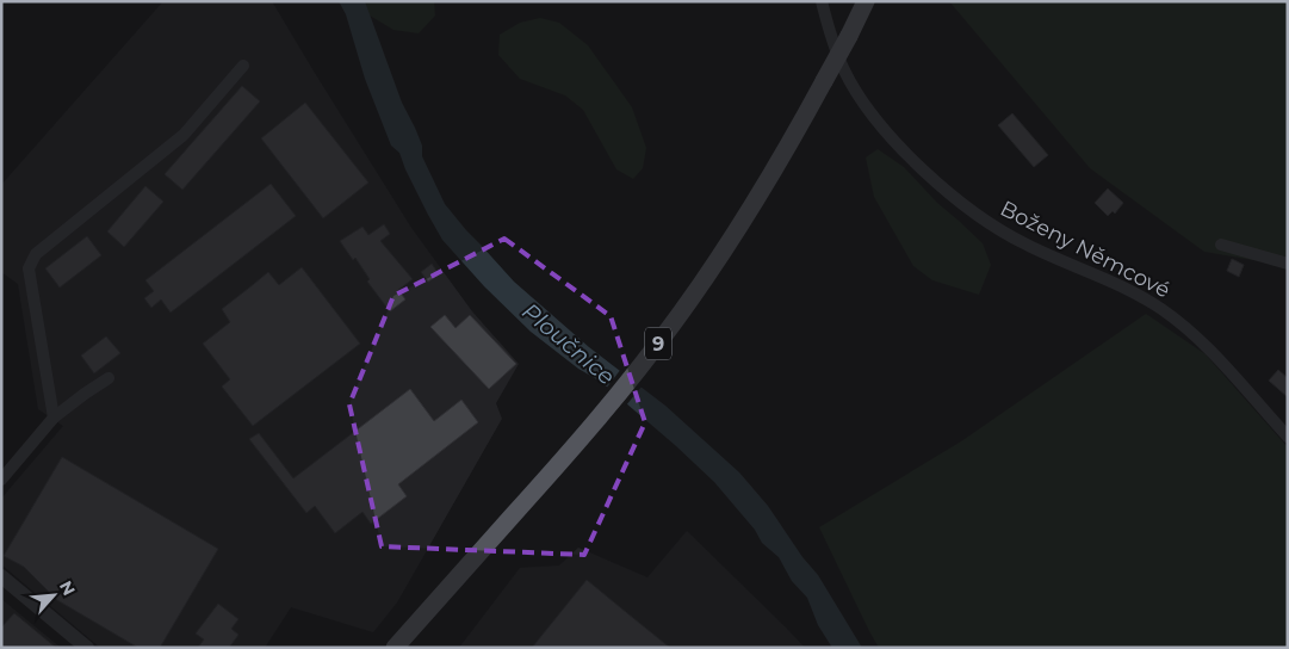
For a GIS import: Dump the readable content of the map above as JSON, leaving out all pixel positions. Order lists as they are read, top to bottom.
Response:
{
  "streets": {
    "main road": ["9"],
    "street": ["Boženy Němcové"]
  },
  "water": ["Ploučnice"],
  "north": "top right"
}
